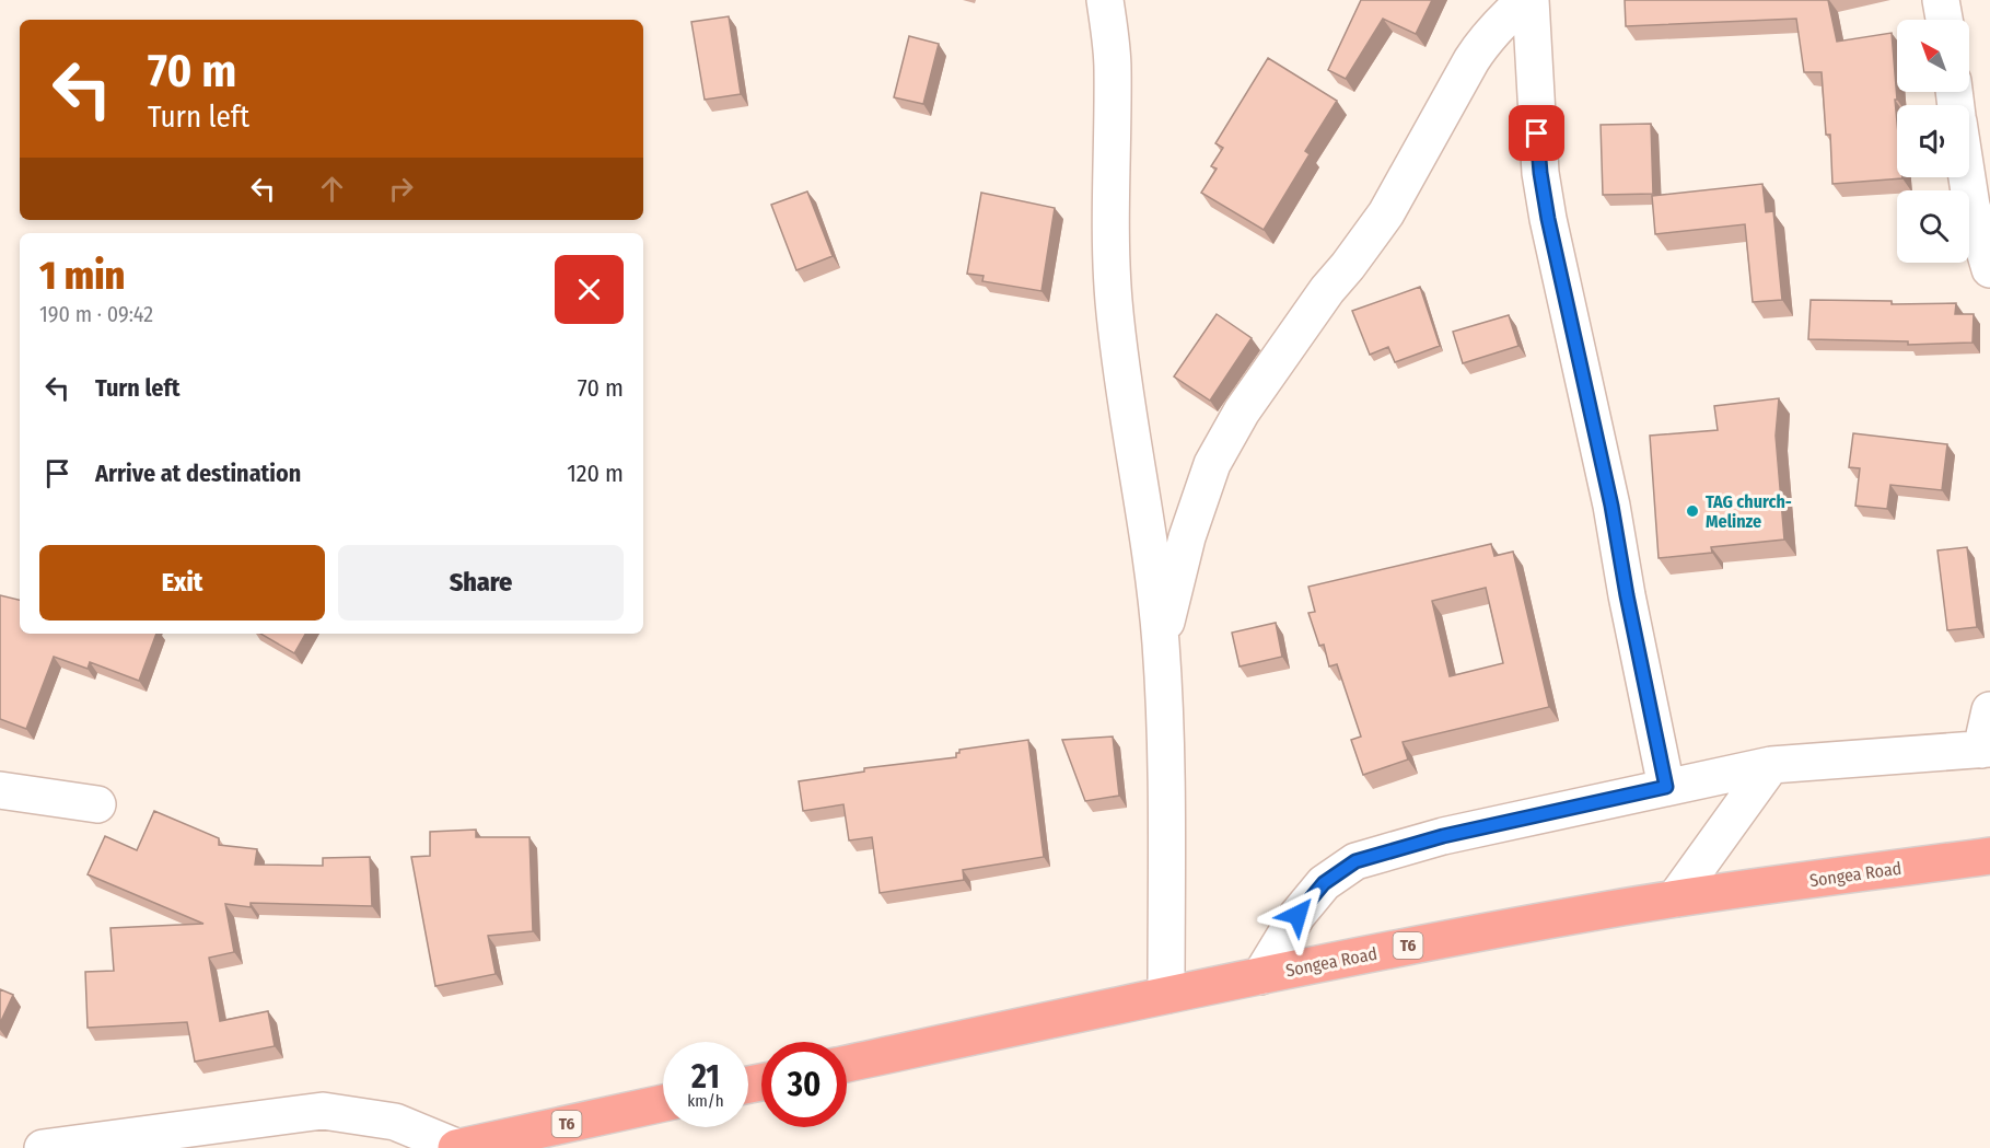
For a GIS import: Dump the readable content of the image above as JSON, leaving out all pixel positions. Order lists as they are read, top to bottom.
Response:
{
  "streets": {
    "highway": ["Songea Road", "T6"]
  },
  "places": ["TAG church- Melinze"],
  "north": "top left",
  "page": {
    "turn": ["70 m", "Turn left"],
    "heading": ["1 min", "190 m · 09:42"],
    "list": [
      {
        "name": "Turn left",
        "value": "70 m"
      },
      {
        "name": "Arrive at destination",
        "value": "120 m"
      }
    ],
    "buttons": ["Exit", "Share"],
    "speed": "21 km/h",
    "limit": "30"
  }
}
